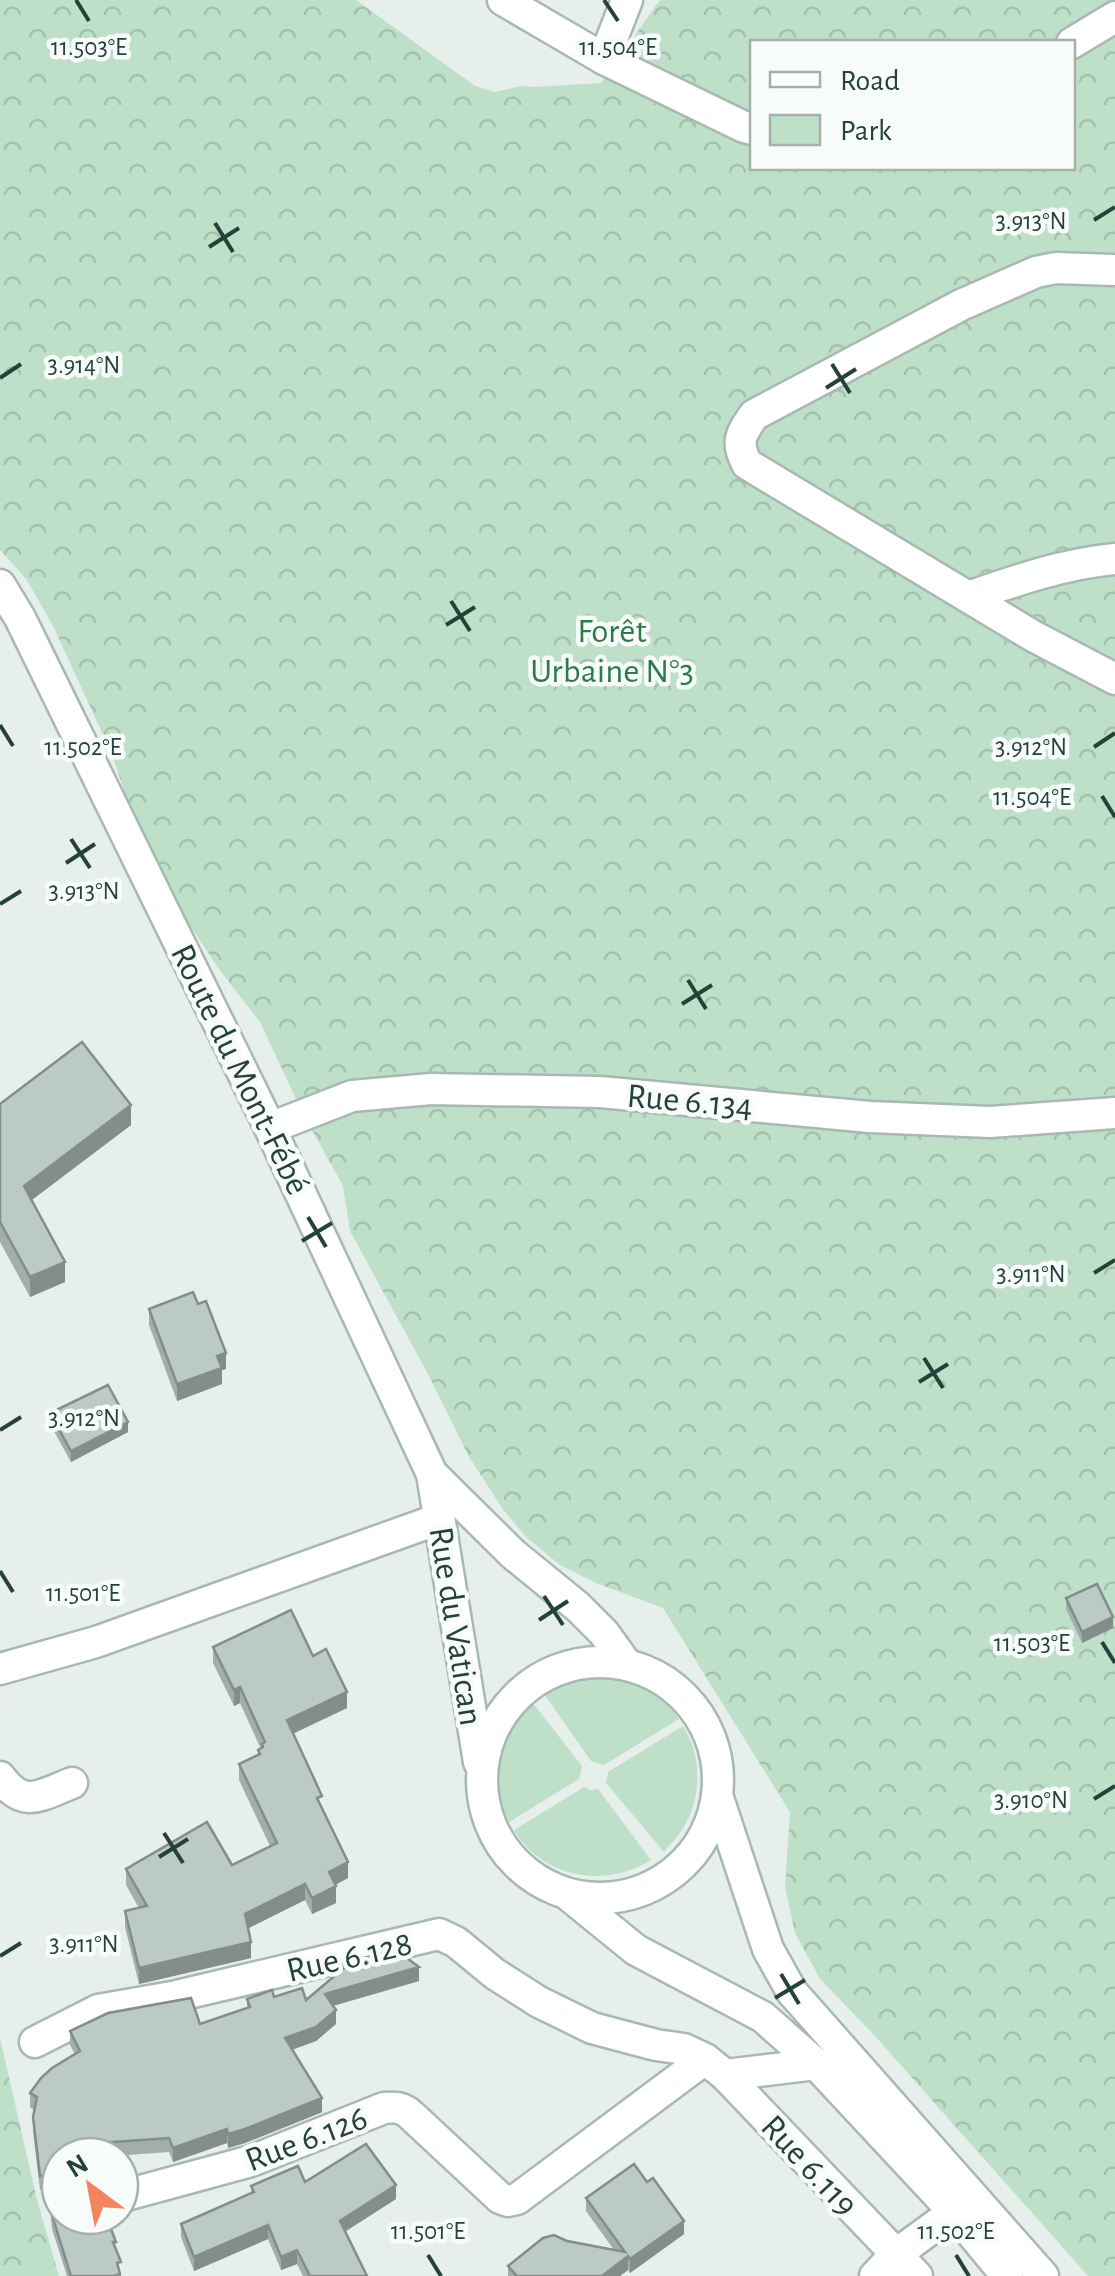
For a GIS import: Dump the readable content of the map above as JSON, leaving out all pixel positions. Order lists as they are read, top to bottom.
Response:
{
  "streets": {
    "street": [
      "Route du Mont-Fébé",
      "Rue 6.134",
      "Rue du Vatican",
      "Rue 6.128",
      "Rue 6.126",
      "Rue 6.119"
    ]
  },
  "crossings": [
    ["Route du Mont-Fébé", "Rue 6.134"],
    ["Route du Mont-Fébé", "Rue du Vatican"],
    ["Rue 6.128", "Rue 6.126"],
    ["Rue 6.128", "Rue 6.119"],
    ["Rue 6.126", "Rue 6.119"]
  ],
  "parks": ["Forêt Urbaine N°3"],
  "legend": ["Road", "Park"],
  "north": "top left",
  "coordinates": [
    "11.503°E",
    "11.504°E",
    "3.913°N",
    "3.914°N",
    "11.502°E",
    "3.912°N",
    "3.911°N",
    "11.501°E",
    "3.910°N"
  ]
}
